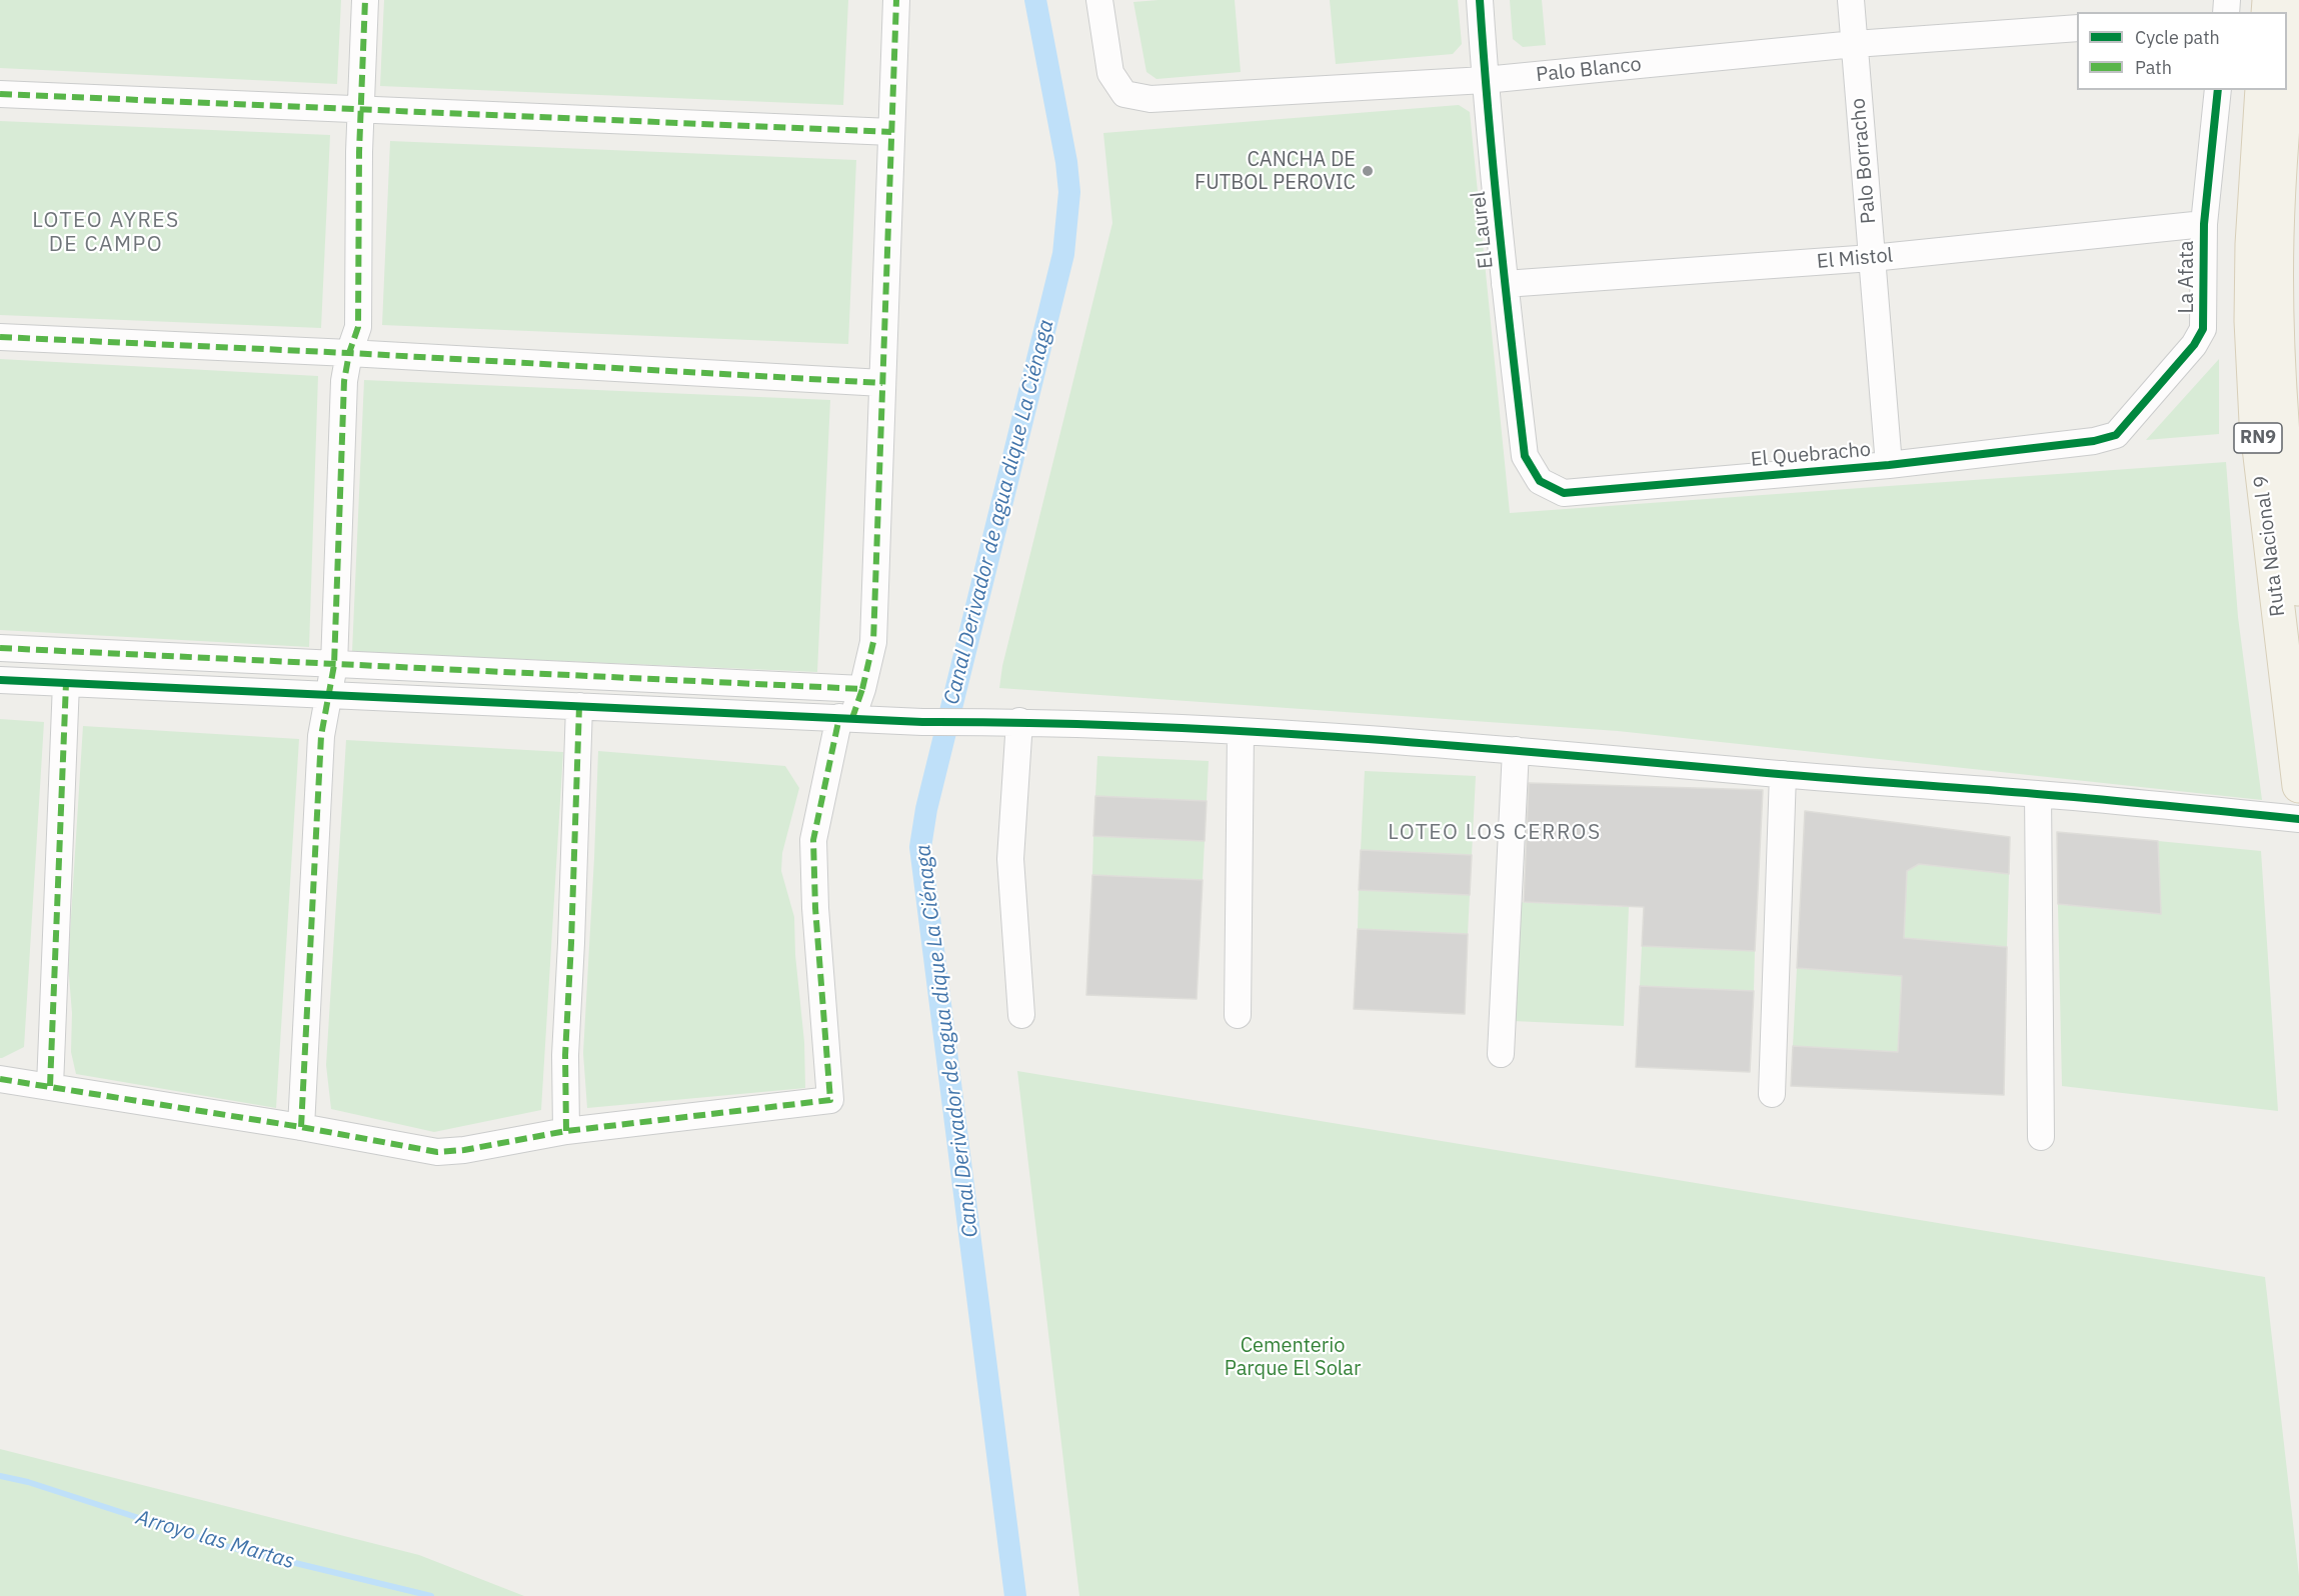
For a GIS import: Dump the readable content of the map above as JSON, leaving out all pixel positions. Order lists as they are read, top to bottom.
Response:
{
  "streets": {
    "main road": ["RN9", "Ruta Nacional 9"],
    "street": [
      "Palo Blanco",
      "Palo Borracho",
      "El Laurel",
      "El Mistol",
      "La Afata",
      "El Quebracho"
    ]
  },
  "crossings": [
    ["Palo Blanco", "Palo Borracho"],
    ["Palo Blanco", "El Laurel"],
    ["Palo Borracho", "El Mistol"],
    ["Palo Borracho", "El Quebracho"],
    ["El Laurel", "El Mistol"],
    ["El Laurel", "El Quebracho"],
    ["El Mistol", "La Afata"],
    ["La Afata", "El Quebracho"]
  ],
  "districts": ["LOTEO AYRES DE CAMPO", "LOTEO LOS CERROS"],
  "water": ["Canal Derivador de agua dique La Ciénaga", "Arroyo las Martas"],
  "parks": ["Cementerio Parque El Solar"],
  "places": ["CANCHA DE FUTBOL PEROVIC"],
  "legend": ["Cycle path", "Path"]
}
